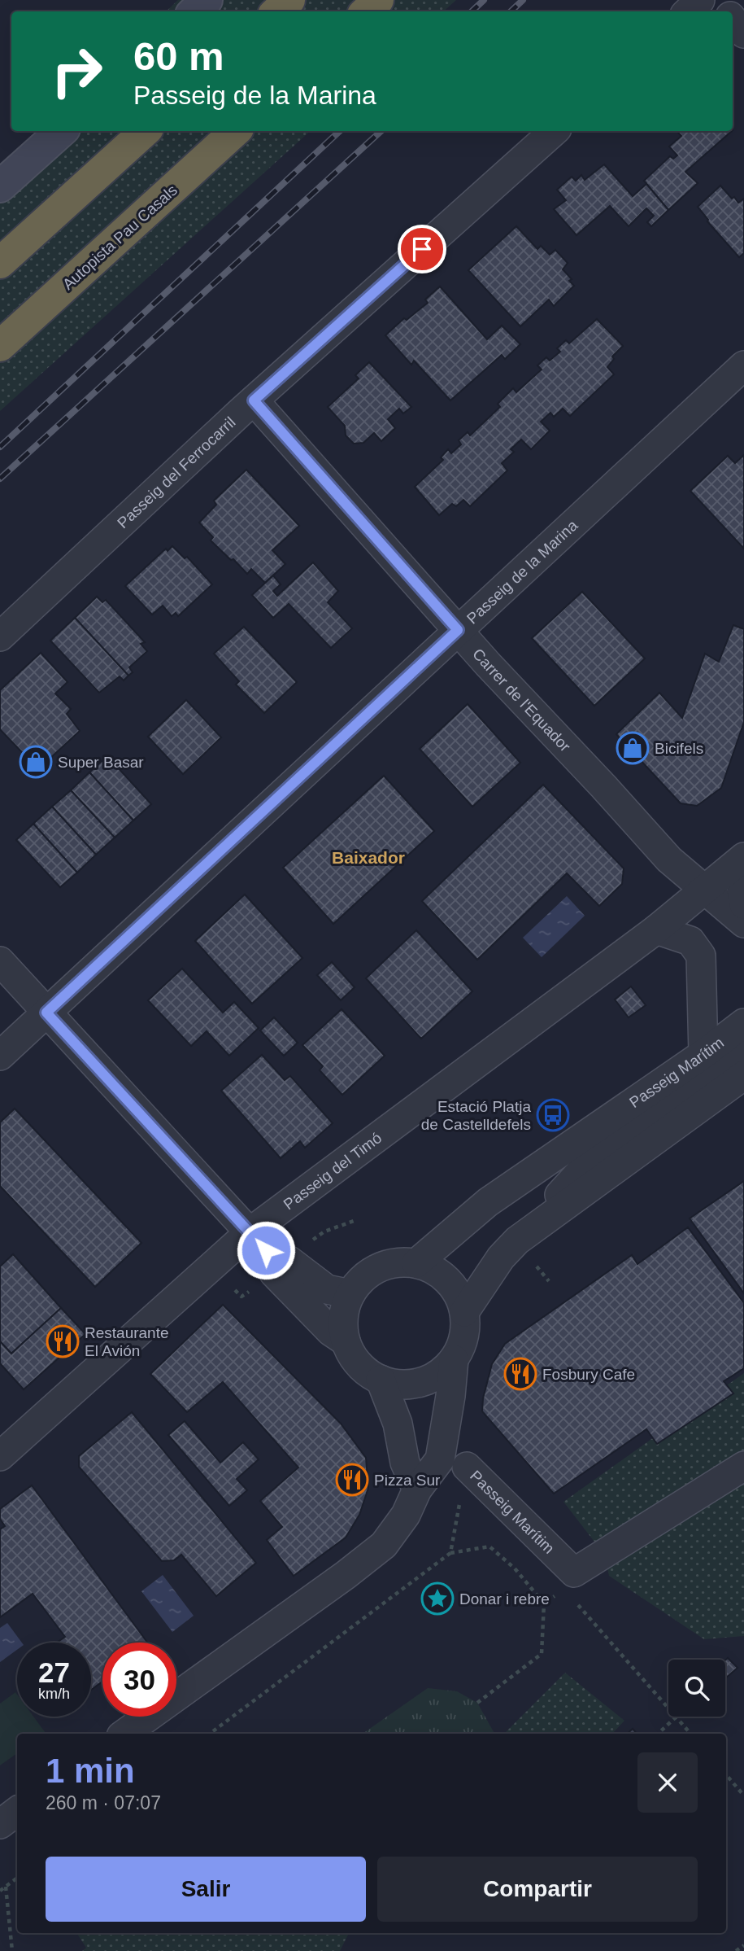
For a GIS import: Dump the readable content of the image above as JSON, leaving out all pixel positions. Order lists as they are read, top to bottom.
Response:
{
  "streets": {
    "highway": ["Autopista Pau Casals"],
    "street": [
      "Passeig del Ferrocarril",
      "Passeig de la Marina",
      "Carrer de l'Equador",
      "Passeig Marítim",
      "Passeig del Timó"
    ]
  },
  "crossings": [
    ["Passeig del Ferrocarril", "Carrer de l'Equador"],
    ["Passeig de la Marina", "Carrer de l'Equador"],
    ["Carrer de l'Equador", "Passeig del Timó"]
  ],
  "districts": ["Baixador"],
  "places": {
    "shop": ["Bicifels", "Super Basar"],
    "bus stop": ["Estació Platja de Castelldefels"],
    "restaurant": ["Restaurante El Avión", "Fosbury Cafe", "Pizza Sur"],
    "place": ["Donar i rebre"]
  },
  "page": {
    "turn": ["60 m", "Passeig de la Marina"],
    "speed": "27 km/h",
    "limit": "30",
    "heading": ["1 min", "260 m · 07:07"],
    "buttons": ["Salir", "Compartir"]
  }
}
